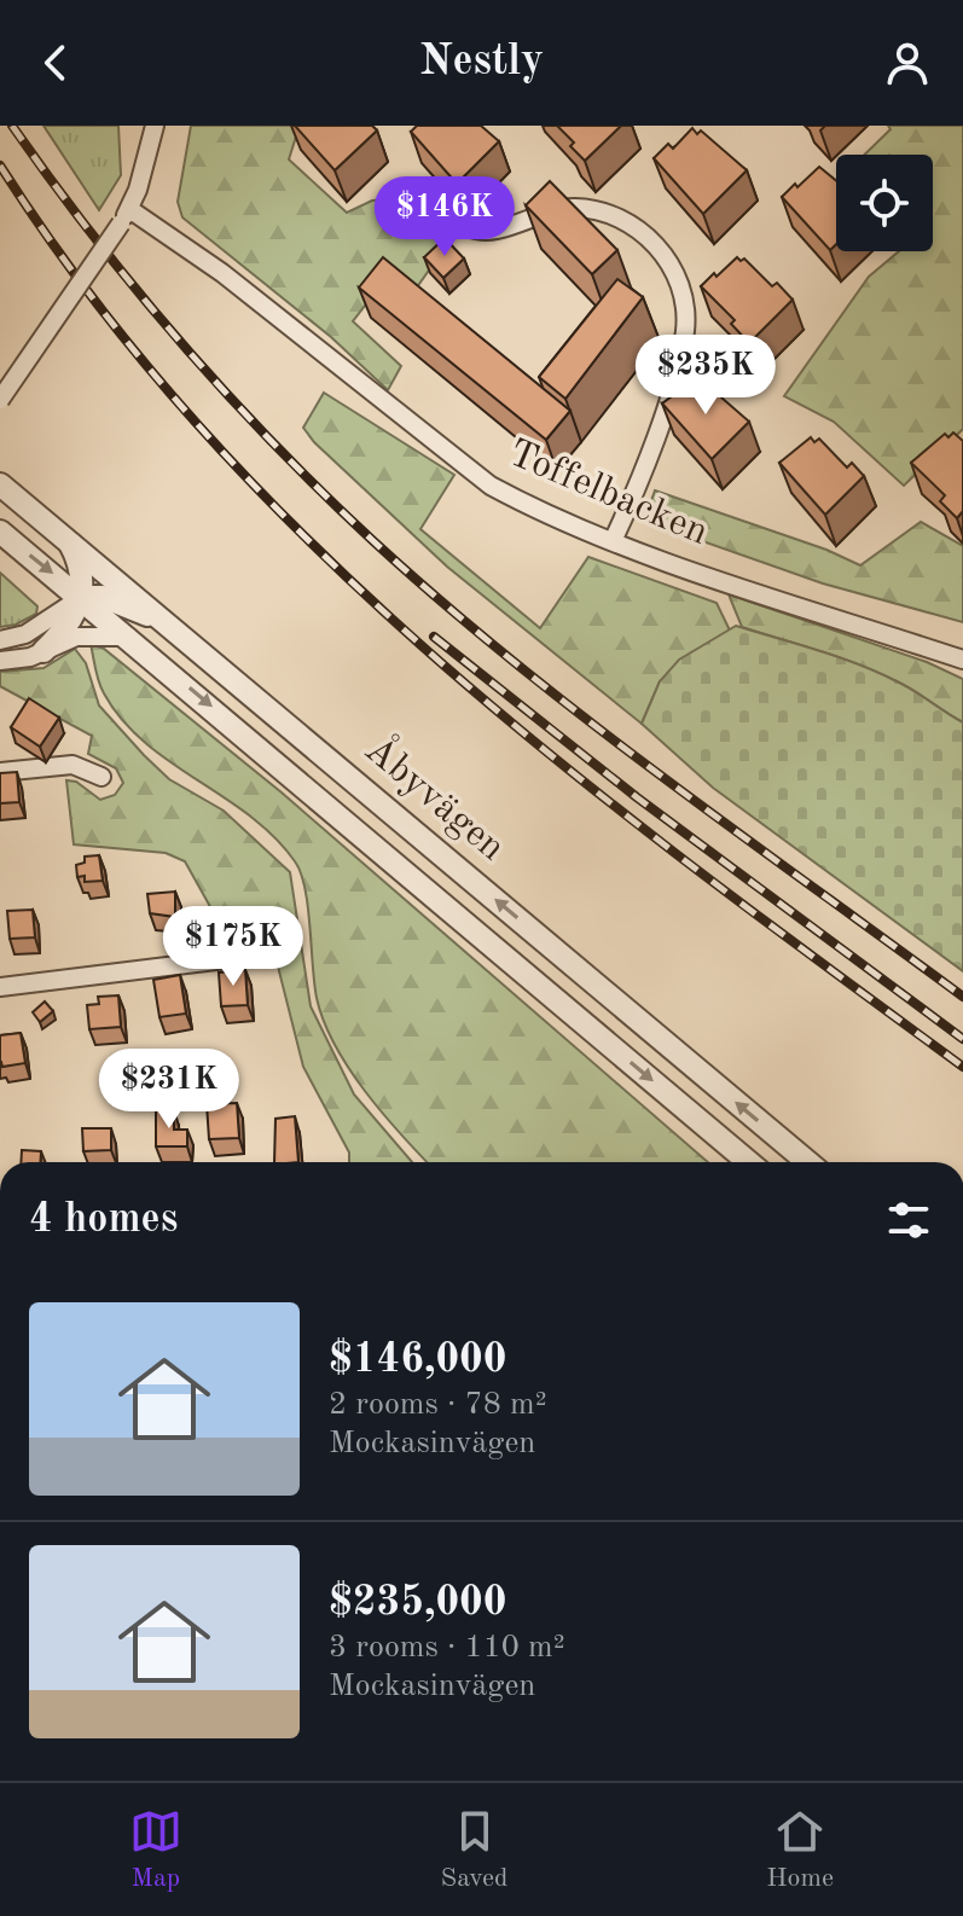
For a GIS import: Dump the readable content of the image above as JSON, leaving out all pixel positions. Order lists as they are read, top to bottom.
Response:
{
  "streets": {
    "street": ["Toffelbacken", "Åbyvägen"]
  },
  "page": {
    "header": "Nestly",
    "price": [
      "$146K",
      "$235K",
      "$175K",
      "$231K"
    ],
    "heading": "4 homes",
    "list": [
      {
        "name": "$146,000",
        "note": "2 rooms · 78 m² · Mockasinvägen"
      },
      {
        "name": "$235,000",
        "note": "3 rooms · 110 m² · Mockasinvägen"
      }
    ],
    "tabs": ["Map", "Saved", "Home"]
  }
}
